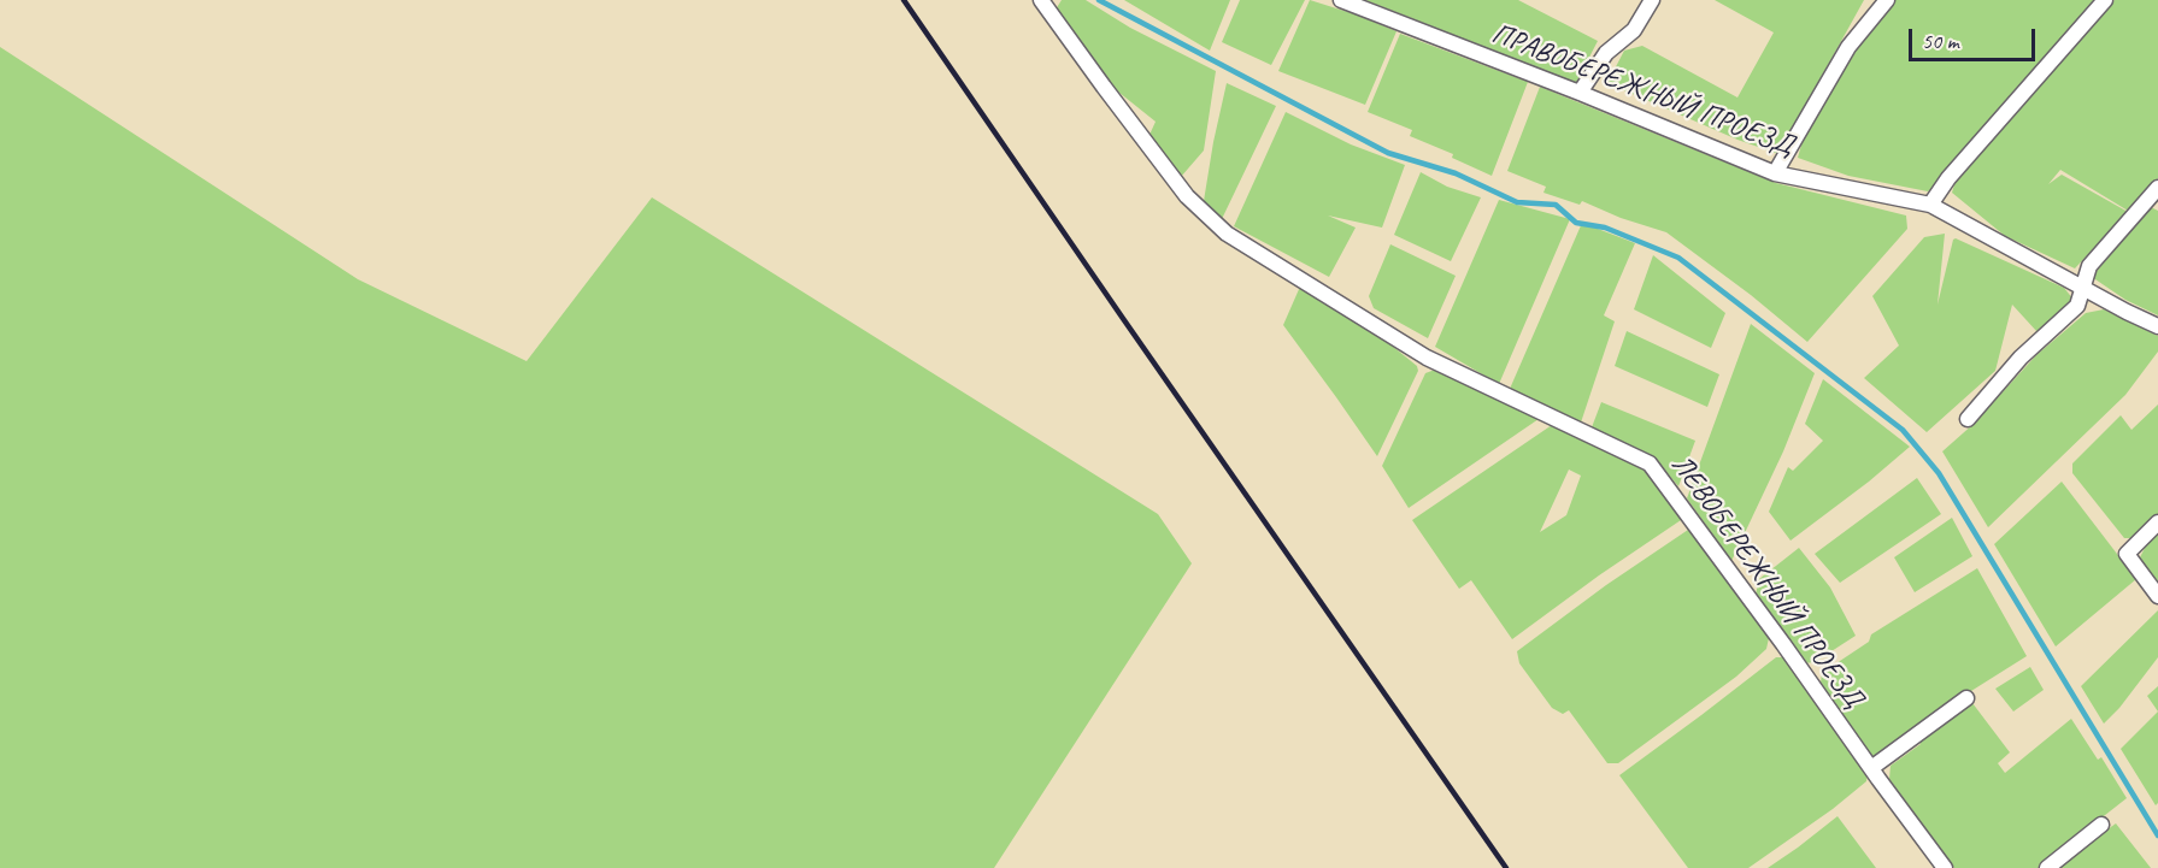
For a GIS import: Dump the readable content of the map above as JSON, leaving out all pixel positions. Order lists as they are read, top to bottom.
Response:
{
  "streets": {
    "street": ["ПРАВОБЕРЕЖНЫЙ ПРОЕЗД", "ЛЕВОБЕРЕЖНЫЙ ПРОЕЗД"]
  },
  "scale_bar": "50 m"
}
